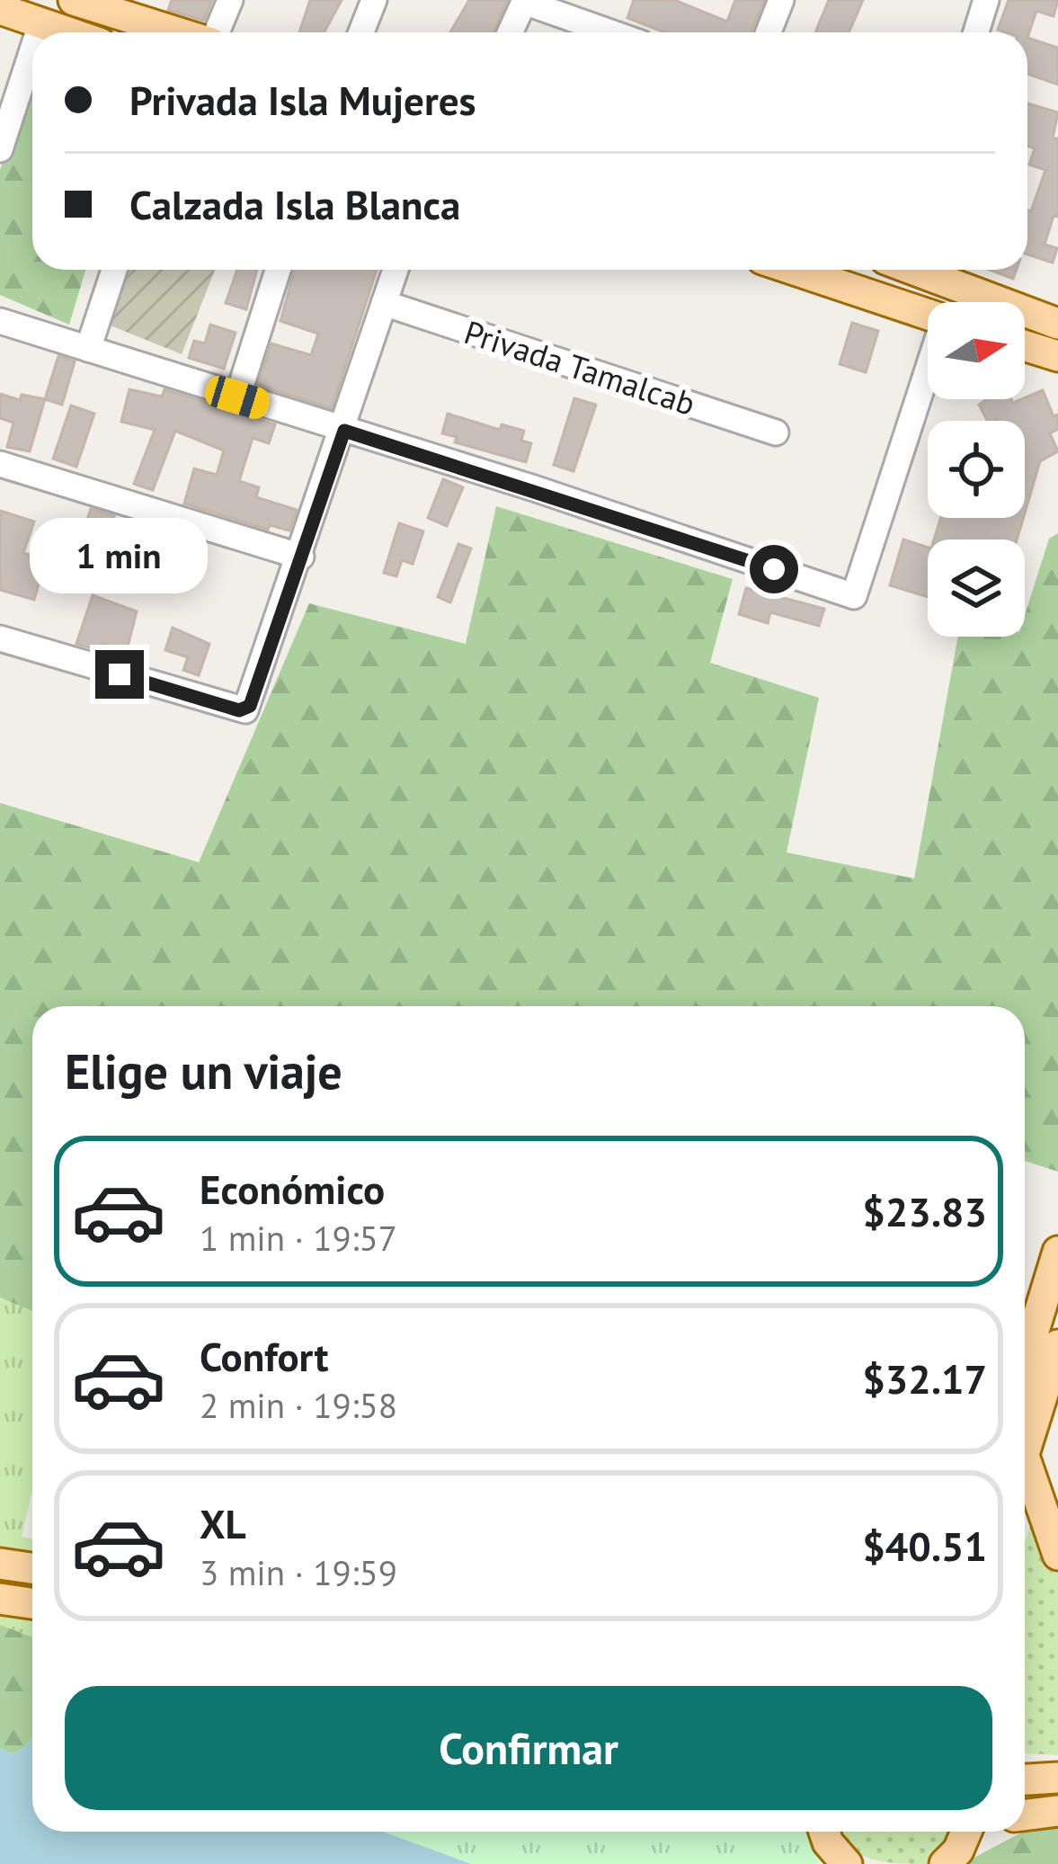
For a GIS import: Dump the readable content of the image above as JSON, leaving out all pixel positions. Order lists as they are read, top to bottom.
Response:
{
  "streets": {
    "street": ["Privada Tamalcab"]
  },
  "north": "right",
  "page": {
    "banner": ["Privada Isla Mujeres", "Calzada Isla Blanca"],
    "bubble": "1 min",
    "heading": "Elige un viaje",
    "list": [
      {
        "name": "Económico",
        "note": "1 min · 19:57",
        "value": "$23.83"
      },
      {
        "name": "Confort",
        "note": "2 min · 19:58",
        "value": "$32.17"
      },
      {
        "name": "XL",
        "note": "3 min · 19:59",
        "value": "$40.51"
      }
    ],
    "buttons": "Confirmar"
  }
}
